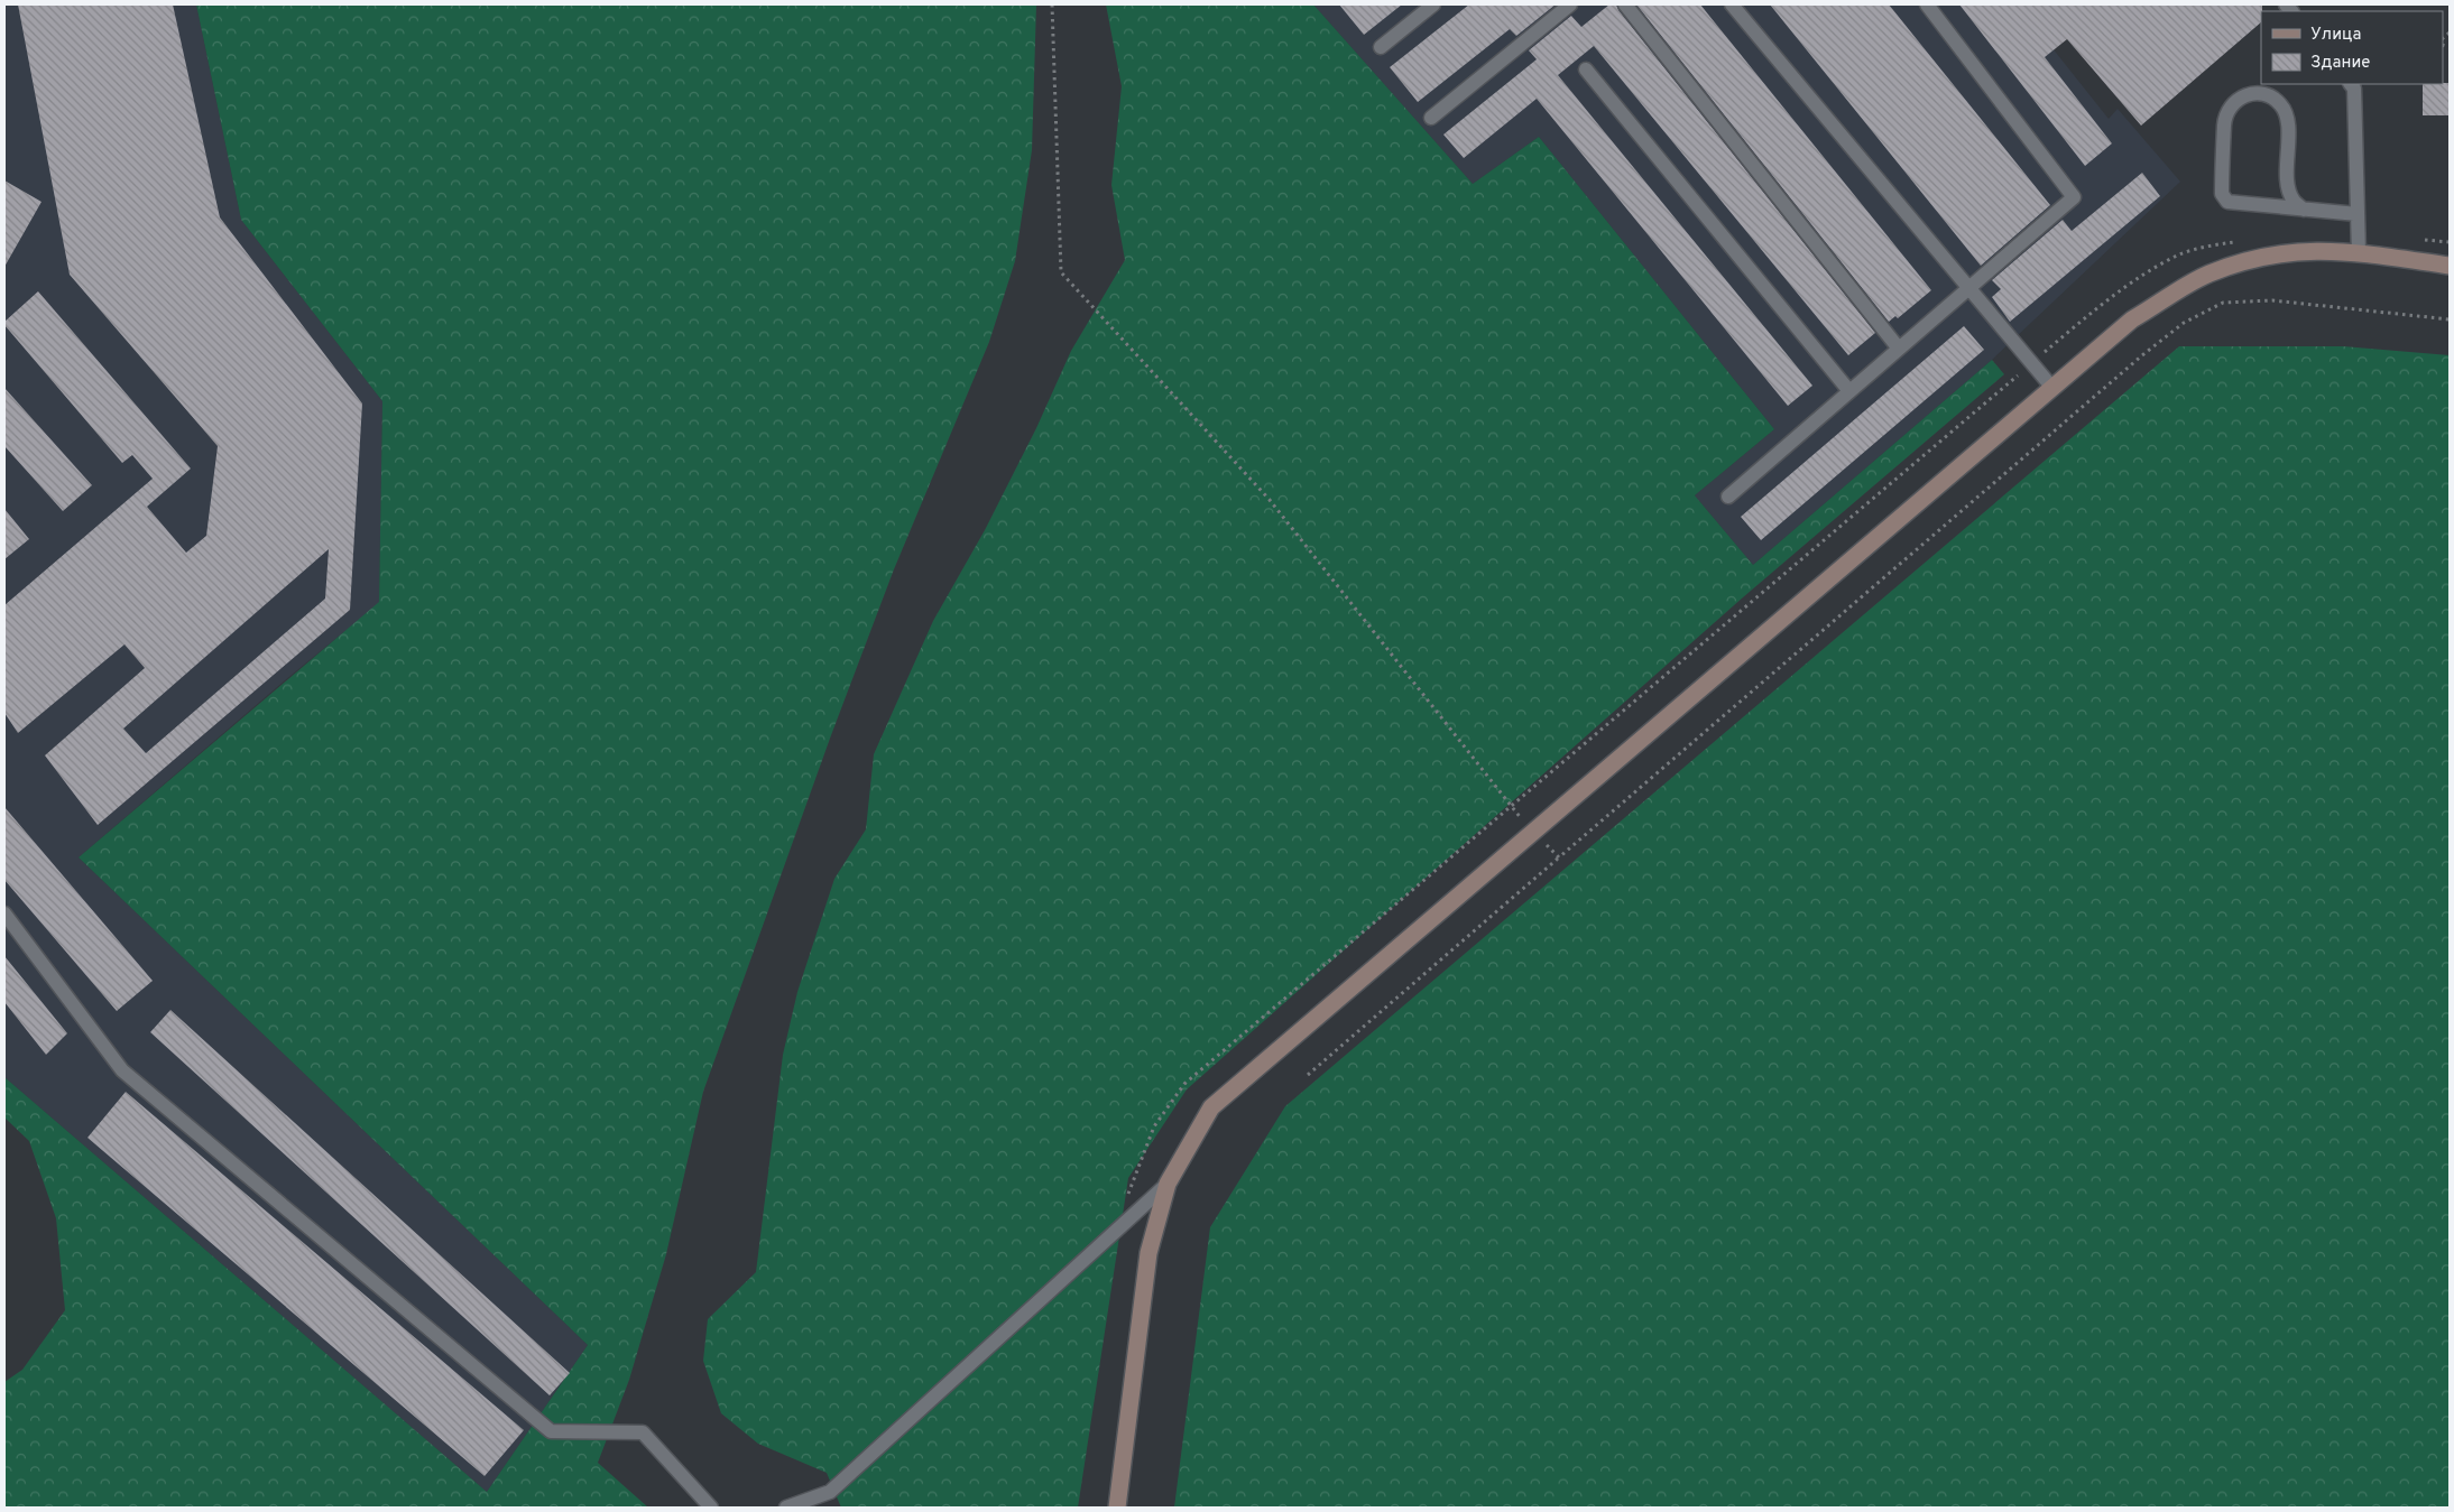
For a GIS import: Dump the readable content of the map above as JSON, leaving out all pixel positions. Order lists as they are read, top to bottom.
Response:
{
  "legend": ["Улица", "Здание"]
}
